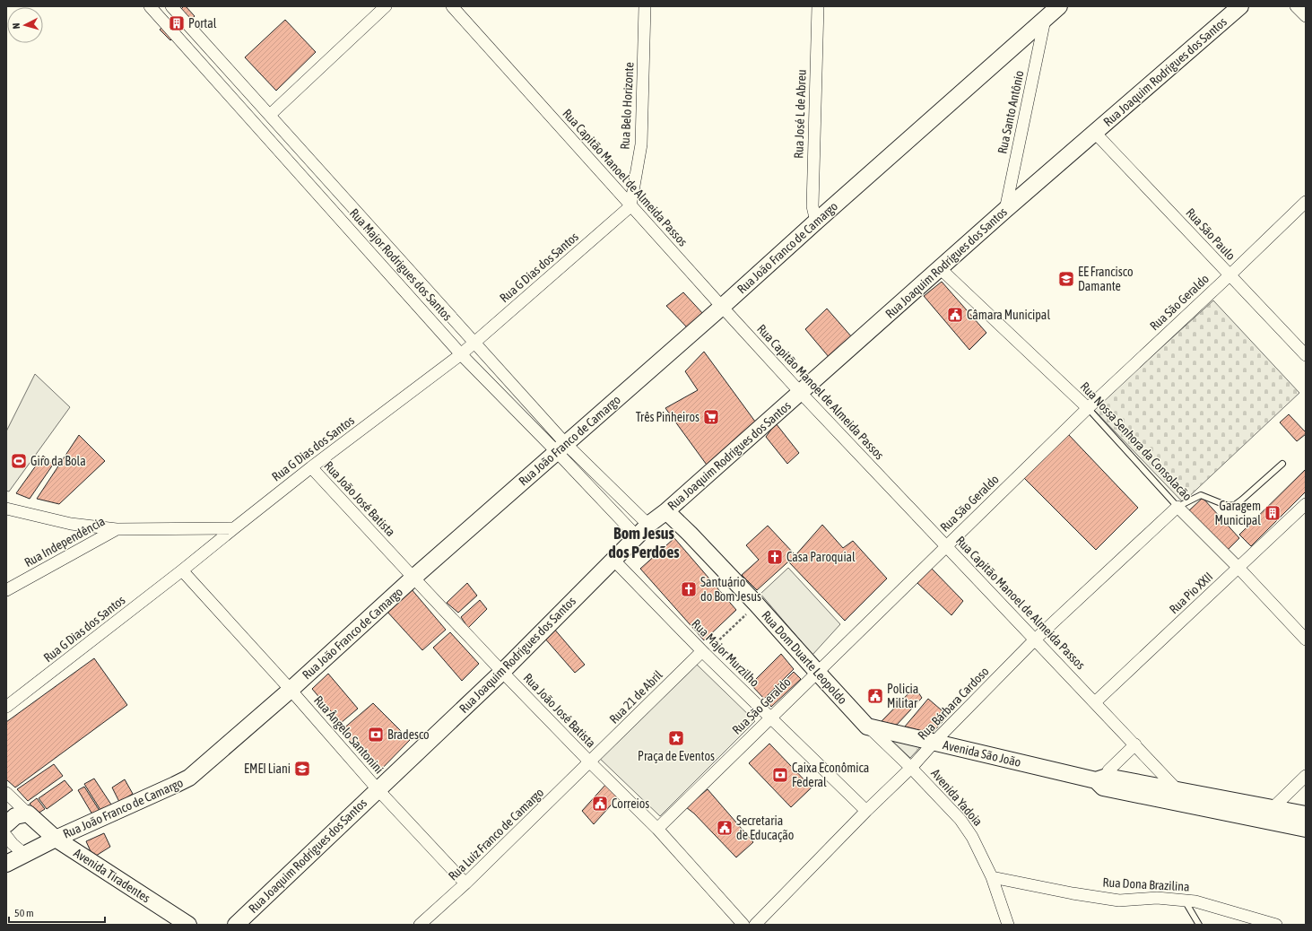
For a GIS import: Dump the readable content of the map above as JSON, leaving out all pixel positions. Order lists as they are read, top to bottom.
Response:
{
  "streets": {
    "street": [
      "Rua Joaquim Rodrigues dos Santos",
      "Rua Belo Horizonte",
      "Rua Santo Antônio",
      "Rua José L de Abreu",
      "Rua Capitão Manoel de Almeida Passos",
      "Rua São Paulo",
      "Rua João Franco de Camargo",
      "Rua Major Rodrigues dos Santos",
      "Rua G Dias dos Santos",
      "Rua São Geraldo",
      "Rua Nossa Senhora da Consolacão",
      "Rua João José Batista",
      "Rua Independência",
      "Rua Pio XXII",
      "Rua Major Murzilho",
      "Rua Dom Duarte Leopoldo",
      "Rua 21 de Abril",
      "Rua Bárbara Cardoso",
      "Rua Ângelo Santonini",
      "Avenida São João",
      "Avenida Yadoia",
      "Rua Luiz Franco de Camargo",
      "Avenida Tiradentes",
      "Rua Dona Brazilina"
    ]
  },
  "crossings": [
    ["Rua Joaquim Rodrigues dos Santos", "Rua Santo Antônio"],
    ["Rua Joaquim Rodrigues dos Santos", "Rua Capitão Manoel de Almeida Passos"],
    ["Rua Joaquim Rodrigues dos Santos", "Rua São Paulo"],
    ["Rua Joaquim Rodrigues dos Santos", "Rua Major Rodrigues dos Santos"],
    ["Rua Joaquim Rodrigues dos Santos", "Rua Nossa Senhora da Consolacão"],
    ["Rua Joaquim Rodrigues dos Santos", "Rua João José Batista"],
    ["Rua Joaquim Rodrigues dos Santos", "Rua Major Murzilho"],
    ["Rua Joaquim Rodrigues dos Santos", "Rua Dom Duarte Leopoldo"],
    ["Rua Joaquim Rodrigues dos Santos", "Rua Ângelo Santonini"],
    ["Rua Belo Horizonte", "Rua Capitão Manoel de Almeida Passos"],
    ["Rua Belo Horizonte", "Rua G Dias dos Santos"],
    ["Rua Santo Antônio", "Rua João Franco de Camargo"],
    ["Rua José L de Abreu", "Rua João Franco de Camargo"],
    ["Rua Capitão Manoel de Almeida Passos", "Rua João Franco de Camargo"],
    ["Rua Capitão Manoel de Almeida Passos", "Rua G Dias dos Santos"],
    ["Rua Capitão Manoel de Almeida Passos", "Rua São Geraldo"],
    ["Rua Capitão Manoel de Almeida Passos", "Rua Pio XXII"],
    ["Rua Capitão Manoel de Almeida Passos", "Rua Bárbara Cardoso"],
    ["Rua Capitão Manoel de Almeida Passos", "Avenida São João"],
    ["Rua São Paulo", "Rua São Geraldo"],
    ["Rua João Franco de Camargo", "Rua Major Rodrigues dos Santos"],
    ["Rua João Franco de Camargo", "Rua João José Batista"],
    ["Rua João Franco de Camargo", "Rua Ângelo Santonini"],
    ["Rua João Franco de Camargo", "Avenida Tiradentes"],
    ["Rua Major Rodrigues dos Santos", "Rua G Dias dos Santos"],
    ["Rua G Dias dos Santos", "Rua João José Batista"],
    ["Rua G Dias dos Santos", "Rua Ângelo Santonini"],
    ["Rua São Geraldo", "Rua Nossa Senhora da Consolacão"],
    ["Rua São Geraldo", "Rua João José Batista"],
    ["Rua São Geraldo", "Rua Major Murzilho"],
    ["Rua São Geraldo", "Rua Dom Duarte Leopoldo"],
    ["Rua Nossa Senhora da Consolacão", "Rua Pio XXII"],
    ["Rua Nossa Senhora da Consolacão", "Rua Bárbara Cardoso"],
    ["Rua João José Batista", "Rua 21 de Abril"],
    ["Rua João José Batista", "Rua Luiz Franco de Camargo"],
    ["Rua Major Murzilho", "Rua 21 de Abril"],
    ["Rua Major Murzilho", "Rua Bárbara Cardoso"],
    ["Rua Dom Duarte Leopoldo", "Avenida São João"],
    ["Rua Dom Duarte Leopoldo", "Avenida Yadoia"],
    ["Rua 21 de Abril", "Rua Luiz Franco de Camargo"],
    ["Rua Bárbara Cardoso", "Avenida São João"],
    ["Rua Bárbara Cardoso", "Avenida Yadoia"],
    ["Rua Ângelo Santonini", "Rua Luiz Franco de Camargo"],
    ["Avenida São João", "Avenida Yadoia"],
    ["Avenida Yadoia", "Rua Dona Brazilina"]
  ],
  "districts": ["Bom Jesus dos Perdões"],
  "places": {
    "building": ["Portal", "Garagem Municipal"],
    "school or university": ["EE Francisco Damante", "EMEI Liani"],
    "public building": [
      "Câmara Municipal",
      "Policia Militar",
      "Correios",
      "Secretaria de Educação"
    ],
    "supermarket": ["Três Pinheiros"],
    "sports": ["Giro da Bola"],
    "church": ["Casa Paroquial", "Santuário do Bom Jesus"],
    "bank": ["Bradesco", "Caixa Econômica Federal"],
    "place": ["Praça de Eventos"]
  },
  "scale_bar": "50 m",
  "north": "left"
}
